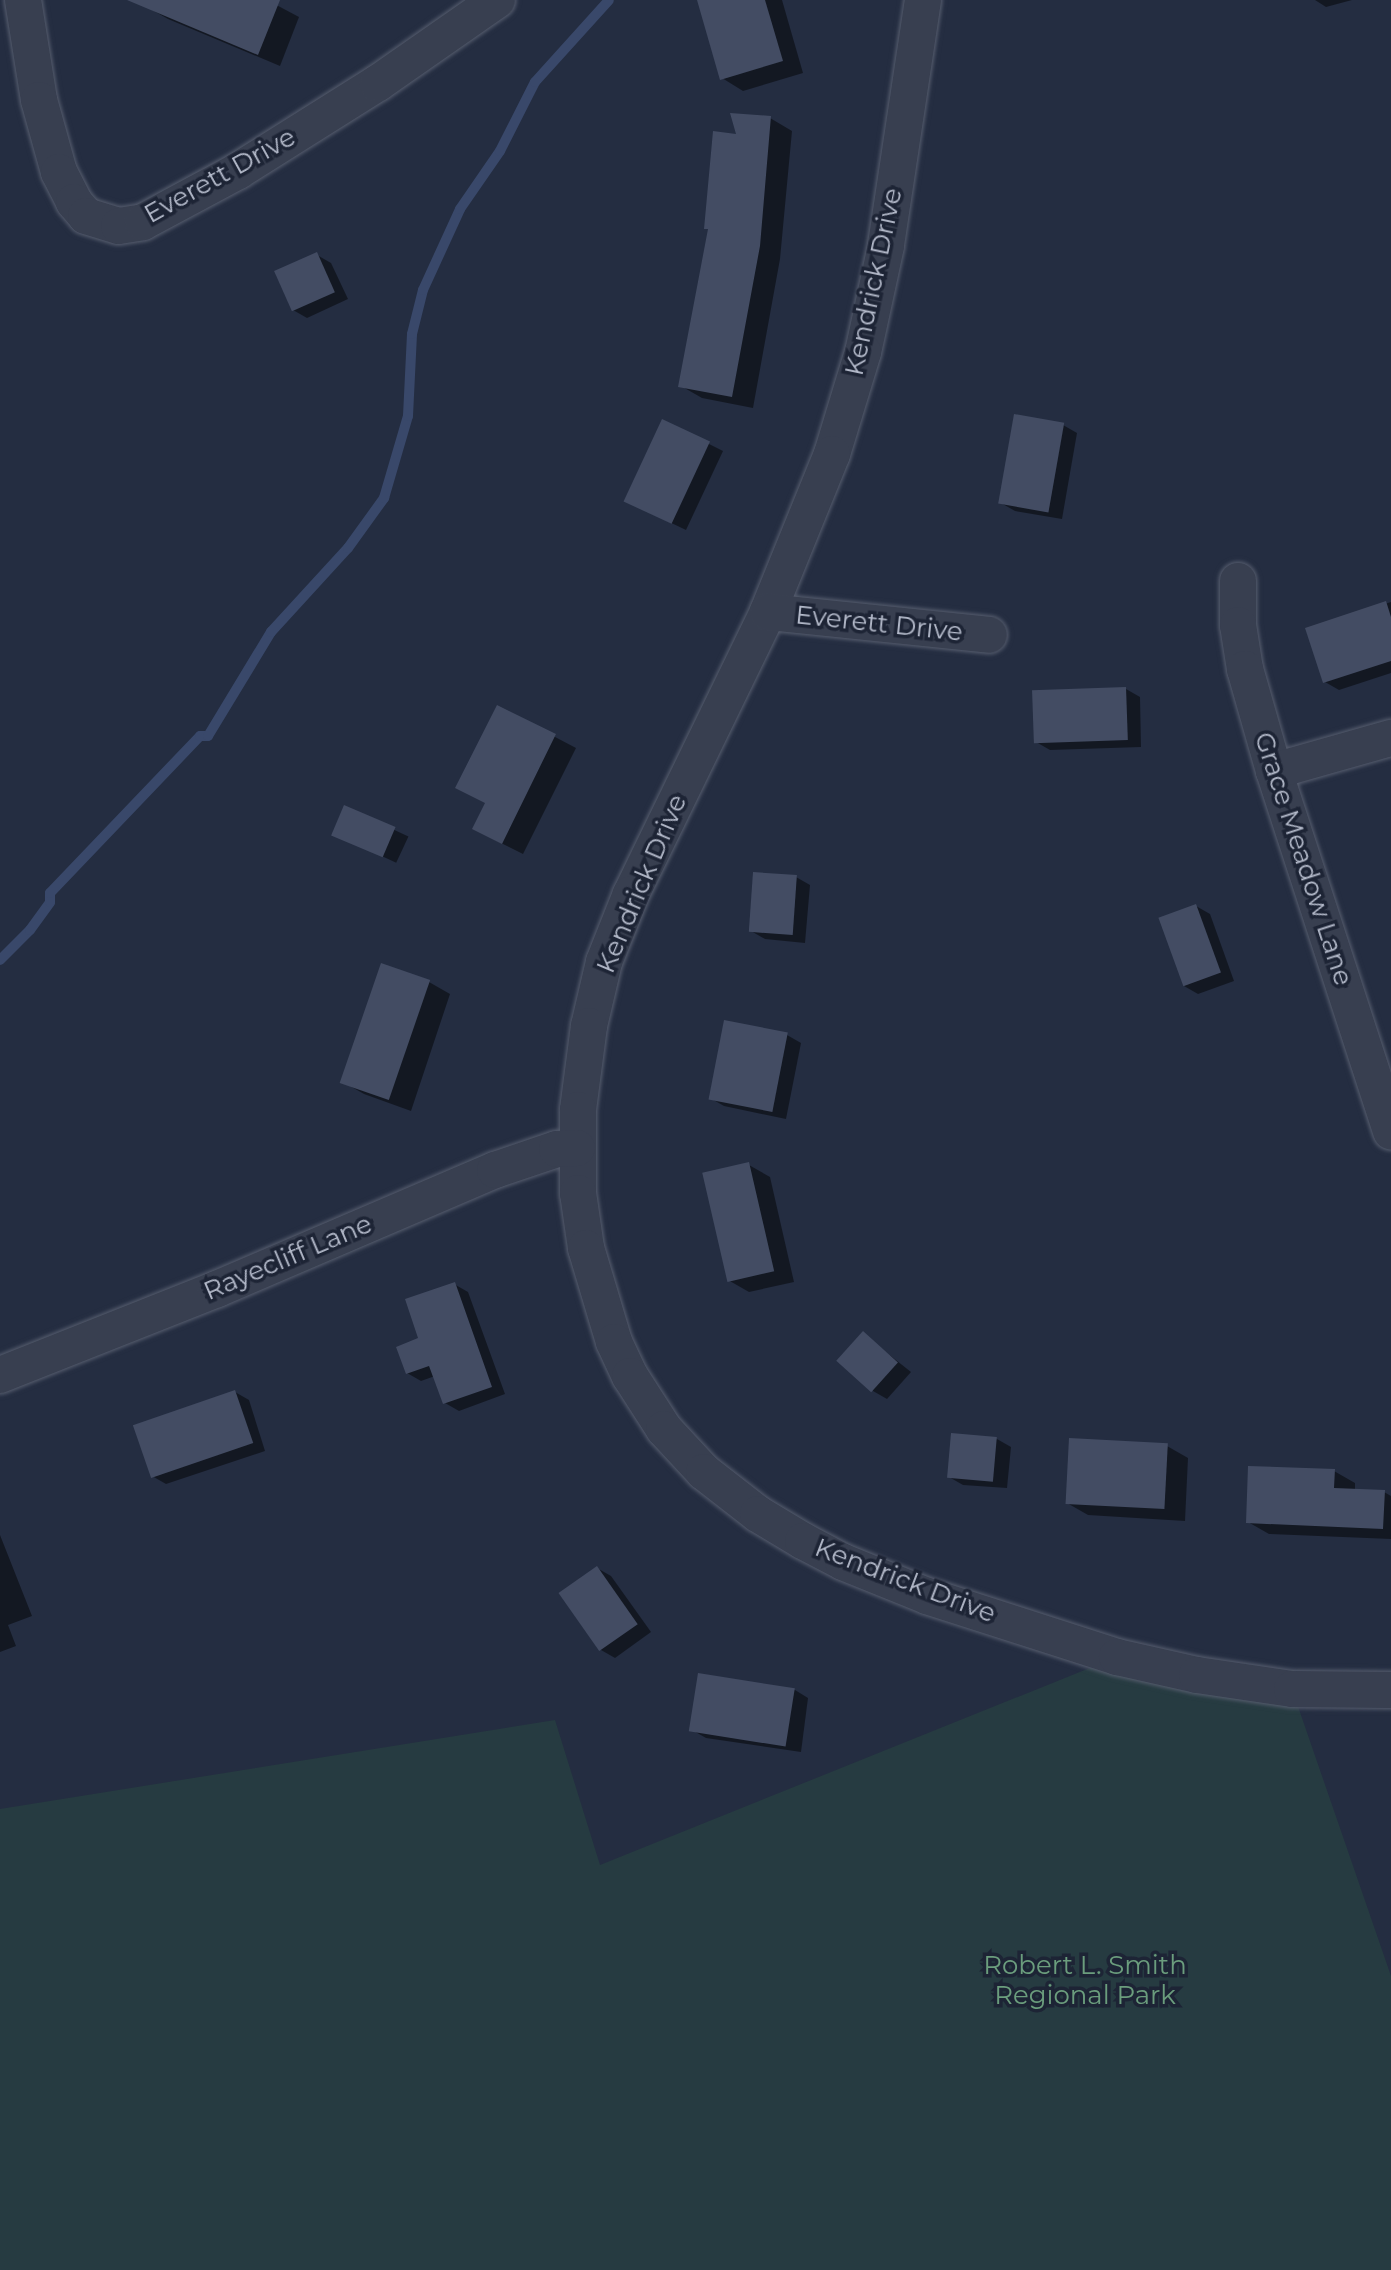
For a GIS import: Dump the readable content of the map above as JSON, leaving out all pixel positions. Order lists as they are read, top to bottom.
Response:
{
  "streets": {
    "street": [
      "Everett Drive",
      "Kendrick Drive",
      "Grace Meadow Lane",
      "Rayecliff Lane"
    ]
  },
  "crossings": [
    ["Everett Drive", "Kendrick Drive"],
    ["Kendrick Drive", "Rayecliff Lane"]
  ],
  "parks": ["Robert L. Smith Regional Park"]
}
